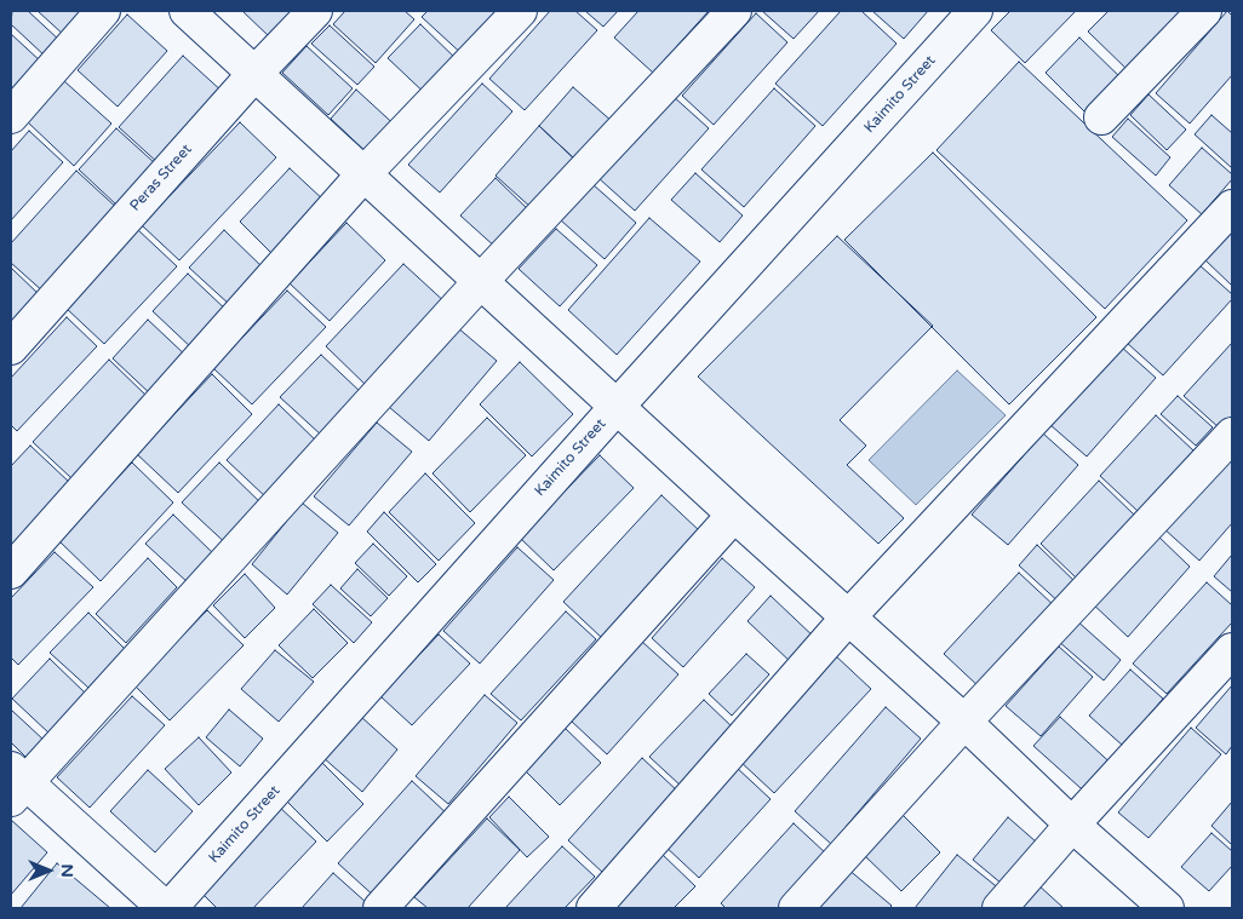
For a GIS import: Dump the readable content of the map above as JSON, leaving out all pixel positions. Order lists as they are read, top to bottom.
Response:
{
  "streets": {
    "street": ["Kaimito Street", "Peras Street"]
  },
  "north": "right"
}
